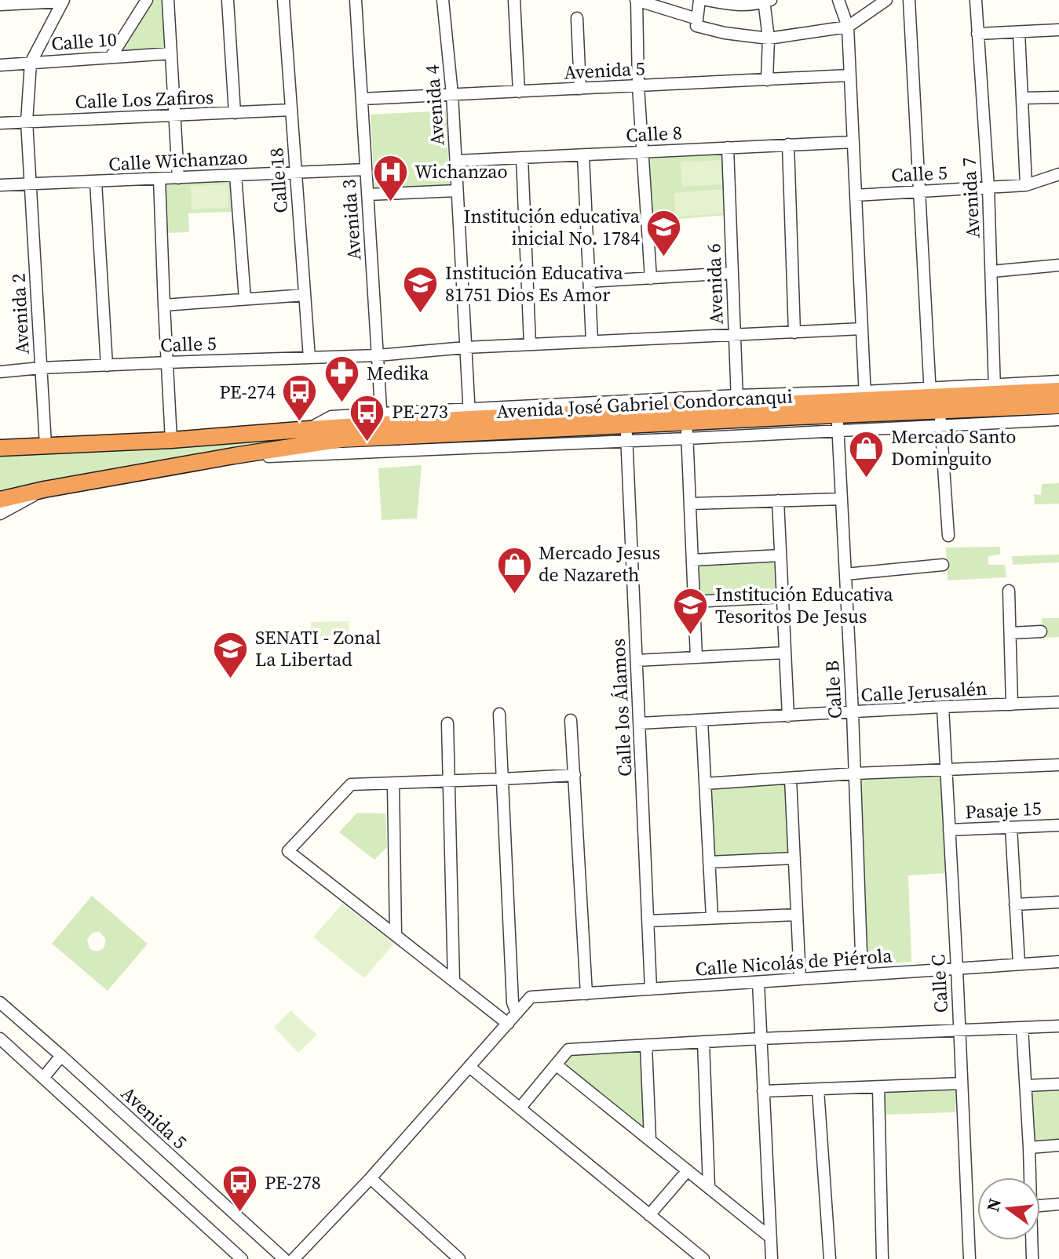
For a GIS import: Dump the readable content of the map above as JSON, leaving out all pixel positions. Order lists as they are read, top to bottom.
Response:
{
  "streets": {
    "highway": ["Avenida José Gabriel Condorcanqui"],
    "street": [
      "Calle 10",
      "Avenida 5",
      "Calle Los Zafiros",
      "Avenida 4",
      "Calle 8",
      "Calle Wichanzao",
      "Calle 5",
      "Calle 18",
      "Avenida 7",
      "Avenida 3",
      "Avenida 6",
      "Avenida 2",
      "Calle B",
      "Calle Jerusalén",
      "Calle los Álamos",
      "Pasaje 15",
      "Calle Nicolás de Piérola",
      "Calle C"
    ]
  },
  "crossings": [
    ["Calle 10", "Avenida 2"],
    ["Avenida 5", "Avenida 4"],
    ["Avenida 5", "Avenida 3"],
    ["Calle Los Zafiros", "Calle 18"],
    ["Calle Los Zafiros", "Avenida 2"],
    ["Avenida 4", "Calle 8"],
    ["Avenida 4", "Calle 5"],
    ["Avenida 4", "Avenida José Gabriel Condorcanqui"],
    ["Calle 8", "Avenida 6"],
    ["Calle Wichanzao", "Calle 18"],
    ["Calle Wichanzao", "Avenida 3"],
    ["Calle Wichanzao", "Avenida 2"],
    ["Calle 5", "Calle 18"],
    ["Calle 5", "Avenida 7"],
    ["Calle 5", "Avenida 3"],
    ["Calle 5", "Avenida 6"],
    ["Calle 5", "Avenida 2"],
    ["Avenida 7", "Avenida José Gabriel Condorcanqui"],
    ["Avenida 3", "Avenida José Gabriel Condorcanqui"],
    ["Avenida 6", "Avenida José Gabriel Condorcanqui"],
    ["Avenida 2", "Avenida José Gabriel Condorcanqui"],
    ["Avenida José Gabriel Condorcanqui", "Calle B"],
    ["Avenida José Gabriel Condorcanqui", "Calle los Álamos"],
    ["Calle B", "Calle Jerusalén"],
    ["Calle B", "Calle Nicolás de Piérola"],
    ["Calle Jerusalén", "Calle los Álamos"],
    ["Calle Jerusalén", "Calle C"],
    ["Calle los Álamos", "Calle Nicolás de Piérola"],
    ["Pasaje 15", "Calle C"],
    ["Calle Nicolás de Piérola", "Calle C"]
  ],
  "places": {
    "hospital": ["Wichanzao"],
    "school or university": [
      "Institución educativa inicial No. 1784",
      "Institución Educativa 81751 Dios Es Amor",
      "Institución Educativa Tesoritos De Jesus",
      "SENATI - Zonal La Libertad"
    ],
    "pharmacy": ["Medika"],
    "bus stop": ["PE-274", "PE-273", "PE-278"],
    "shop": ["Mercado Santo Dominguito", "Mercado Jesus de Nazareth"]
  },
  "north": "left"
}
